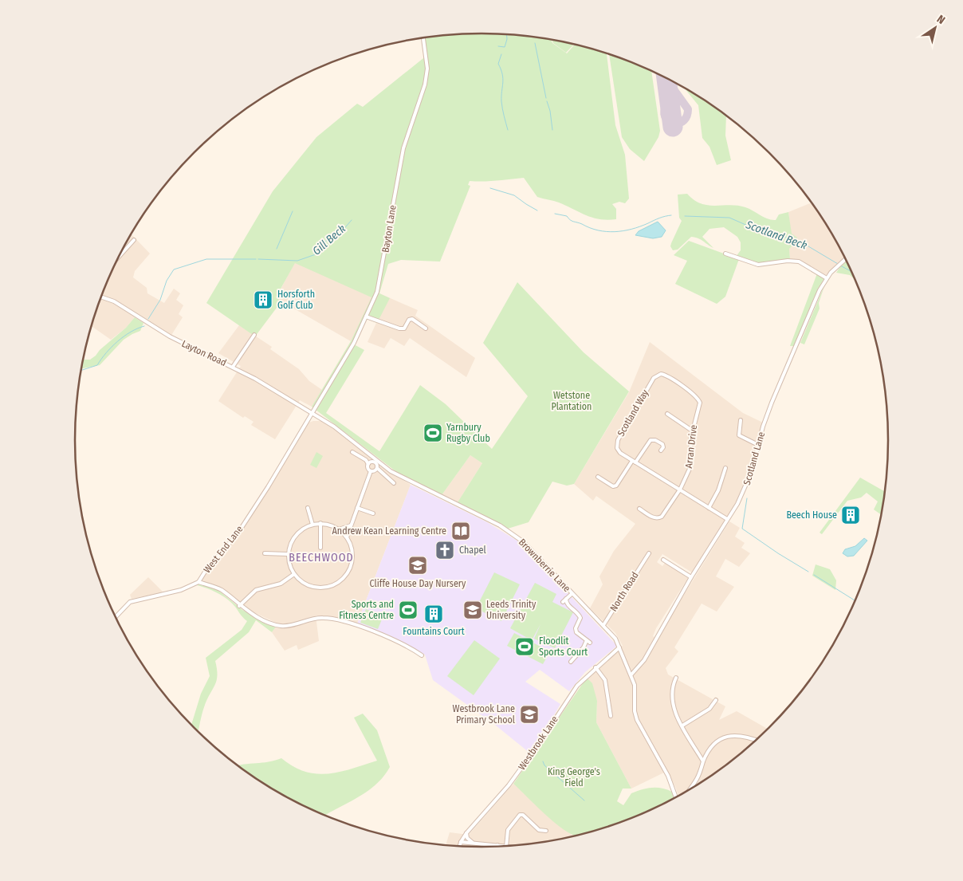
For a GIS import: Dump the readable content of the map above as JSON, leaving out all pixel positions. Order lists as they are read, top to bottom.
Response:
{
  "streets": {
    "street": [
      "Bayton Lane",
      "Layton Road",
      "Scotland Way",
      "Arran Drive",
      "Scotland Lane",
      "West End Lane",
      "Brownberrie Lane",
      "North Road",
      "Westbrook Lane"
    ]
  },
  "crossings": [
    ["Bayton Lane", "Layton Road"],
    ["Bayton Lane", "West End Lane"],
    ["Bayton Lane", "Brownberrie Lane"],
    ["Layton Road", "West End Lane"],
    ["Layton Road", "Brownberrie Lane"],
    ["Scotland Way", "Arran Drive"],
    ["Scotland Way", "Scotland Lane"],
    ["Scotland Lane", "Brownberrie Lane"],
    ["West End Lane", "Brownberrie Lane"],
    ["Brownberrie Lane", "North Road"],
    ["Brownberrie Lane", "Westbrook Lane"]
  ],
  "districts": ["BEECHWOOD"],
  "water": ["Scotland Beck", "Gill Beck"],
  "parks": ["Wetstone Plantation", "King George's Field"],
  "places": {
    "building": ["Horsforth Golf Club", "Beech House", "Fountains Court"],
    "sports": ["Yarnbury Rugby Club", "Sports and Fitness Centre", "Floodlit Sports Court"],
    "library": ["Andrew Kean Learning Centre"],
    "church": ["Chapel"],
    "school or university": ["Cliffe House Day Nursery", "Leeds Trinity University", "Westbrook Lane Primary School"]
  },
  "north": "top right"
}
